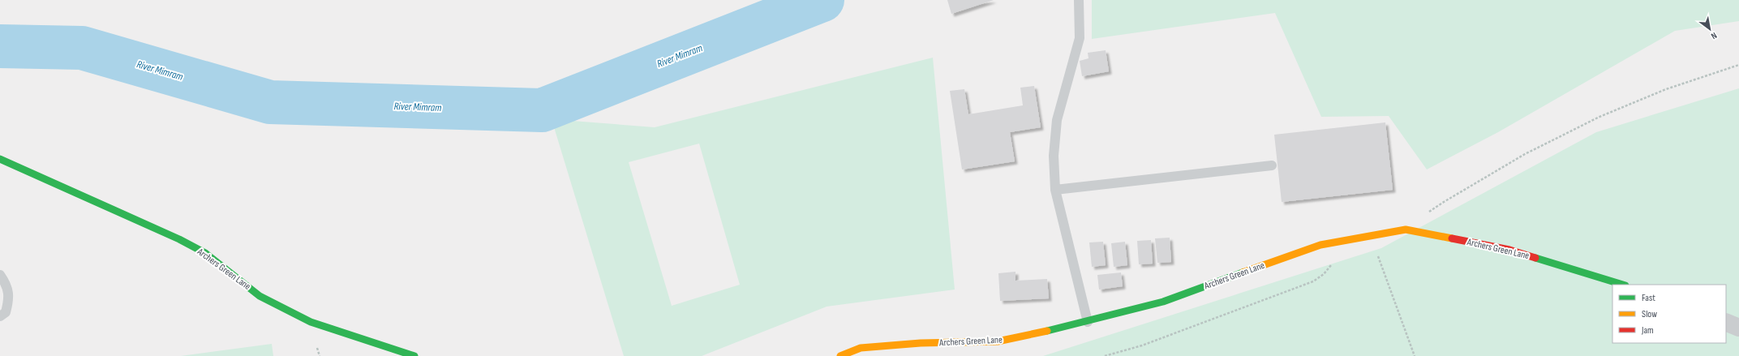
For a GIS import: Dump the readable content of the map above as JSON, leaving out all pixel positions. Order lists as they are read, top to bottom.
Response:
{
  "streets": {
    "street": ["Archers Green Lane"]
  },
  "water": ["River Mimram"],
  "legend": ["Fast", "Slow", "Jam"],
  "north": "bottom right"
}
